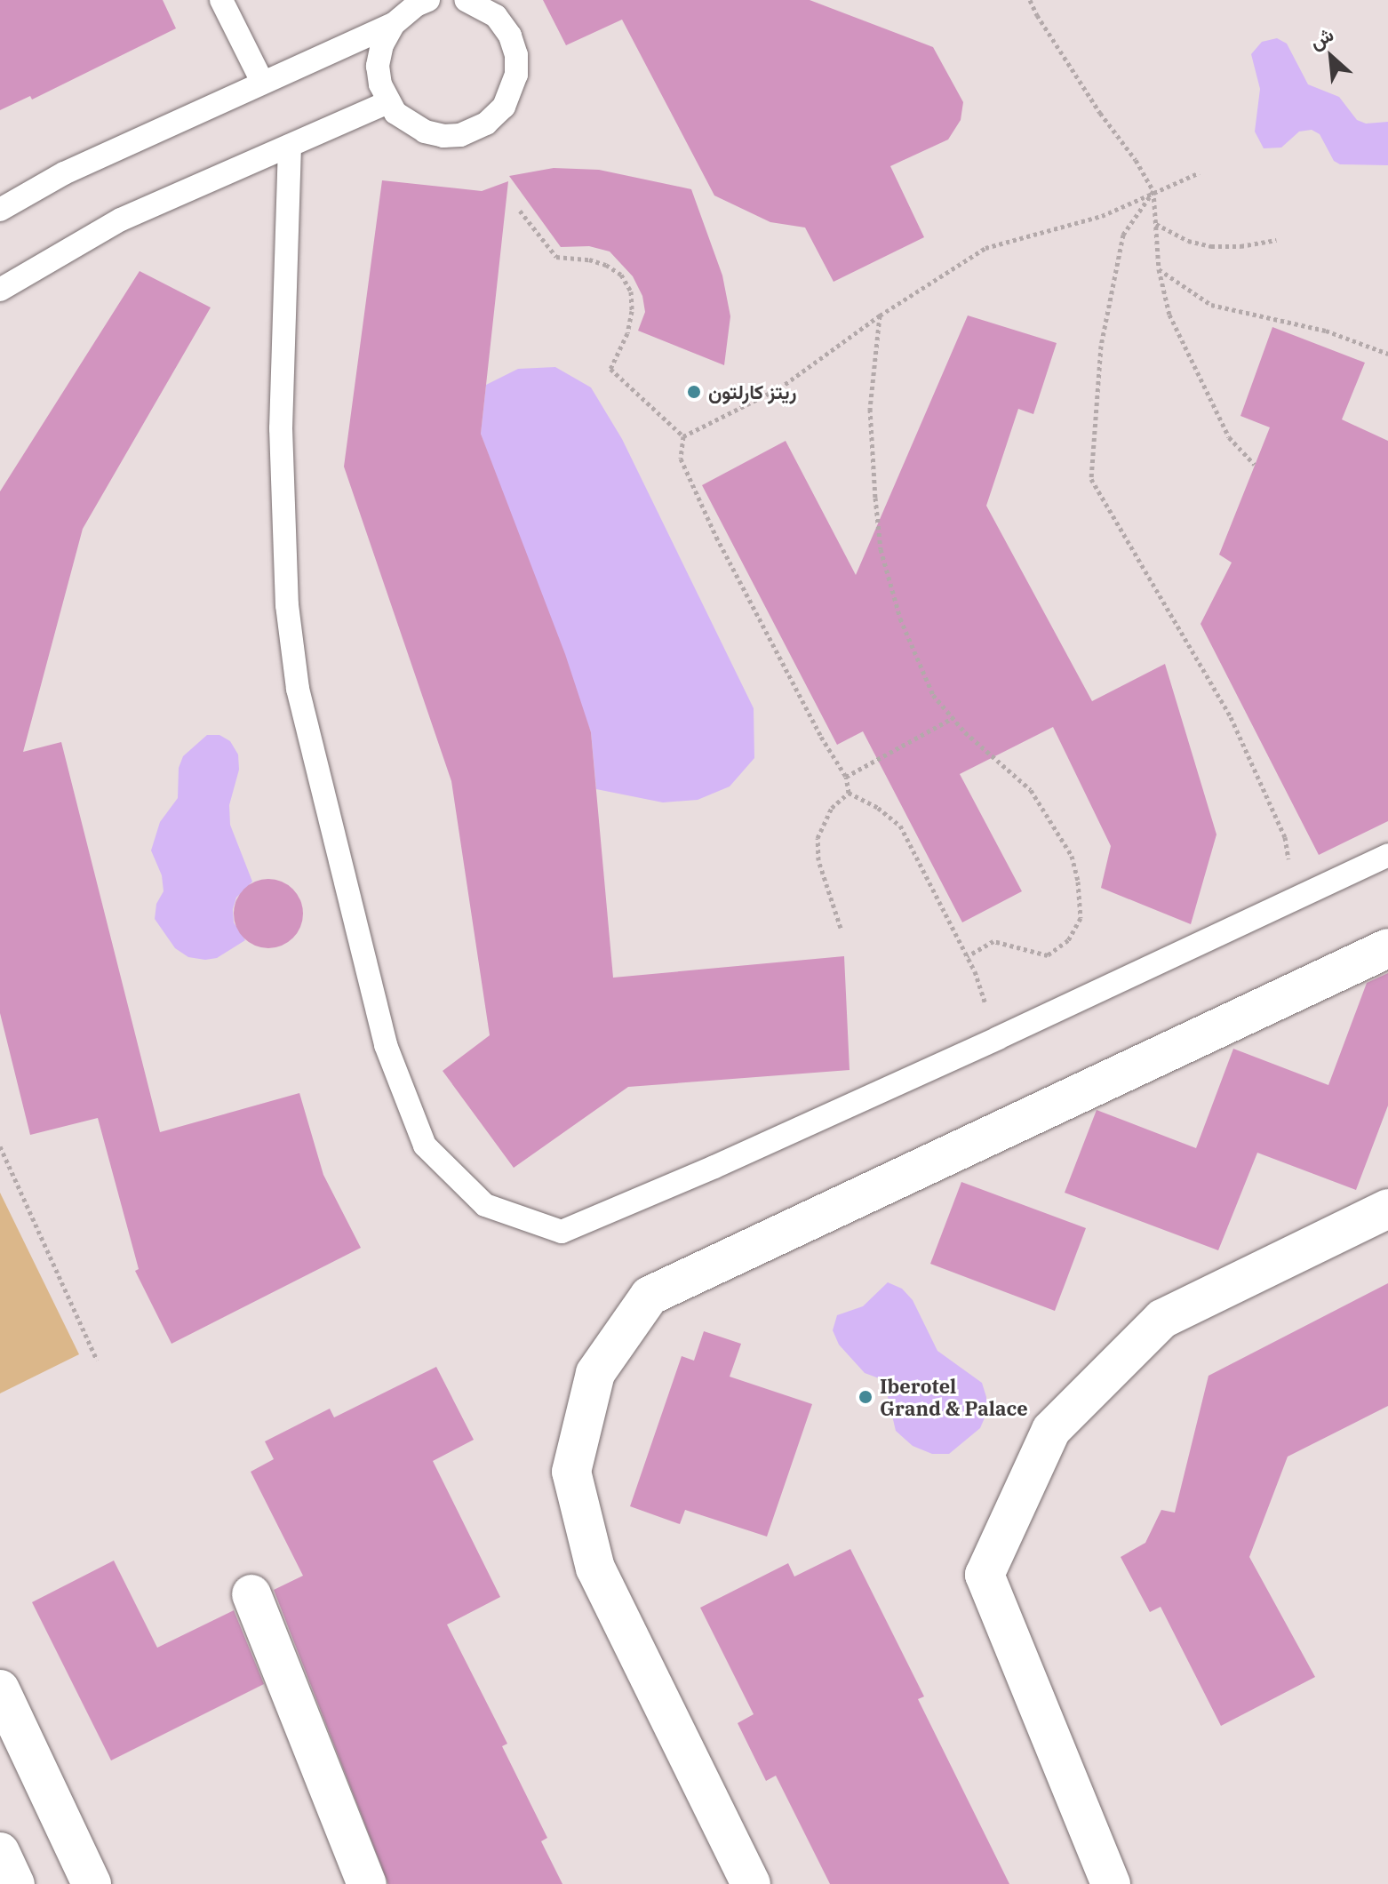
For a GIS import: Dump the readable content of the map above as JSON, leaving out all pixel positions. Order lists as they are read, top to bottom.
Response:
{
  "places": ["ريتز كارلتون", "Iberotel Grand & Palace"],
  "north": "top left"
}
